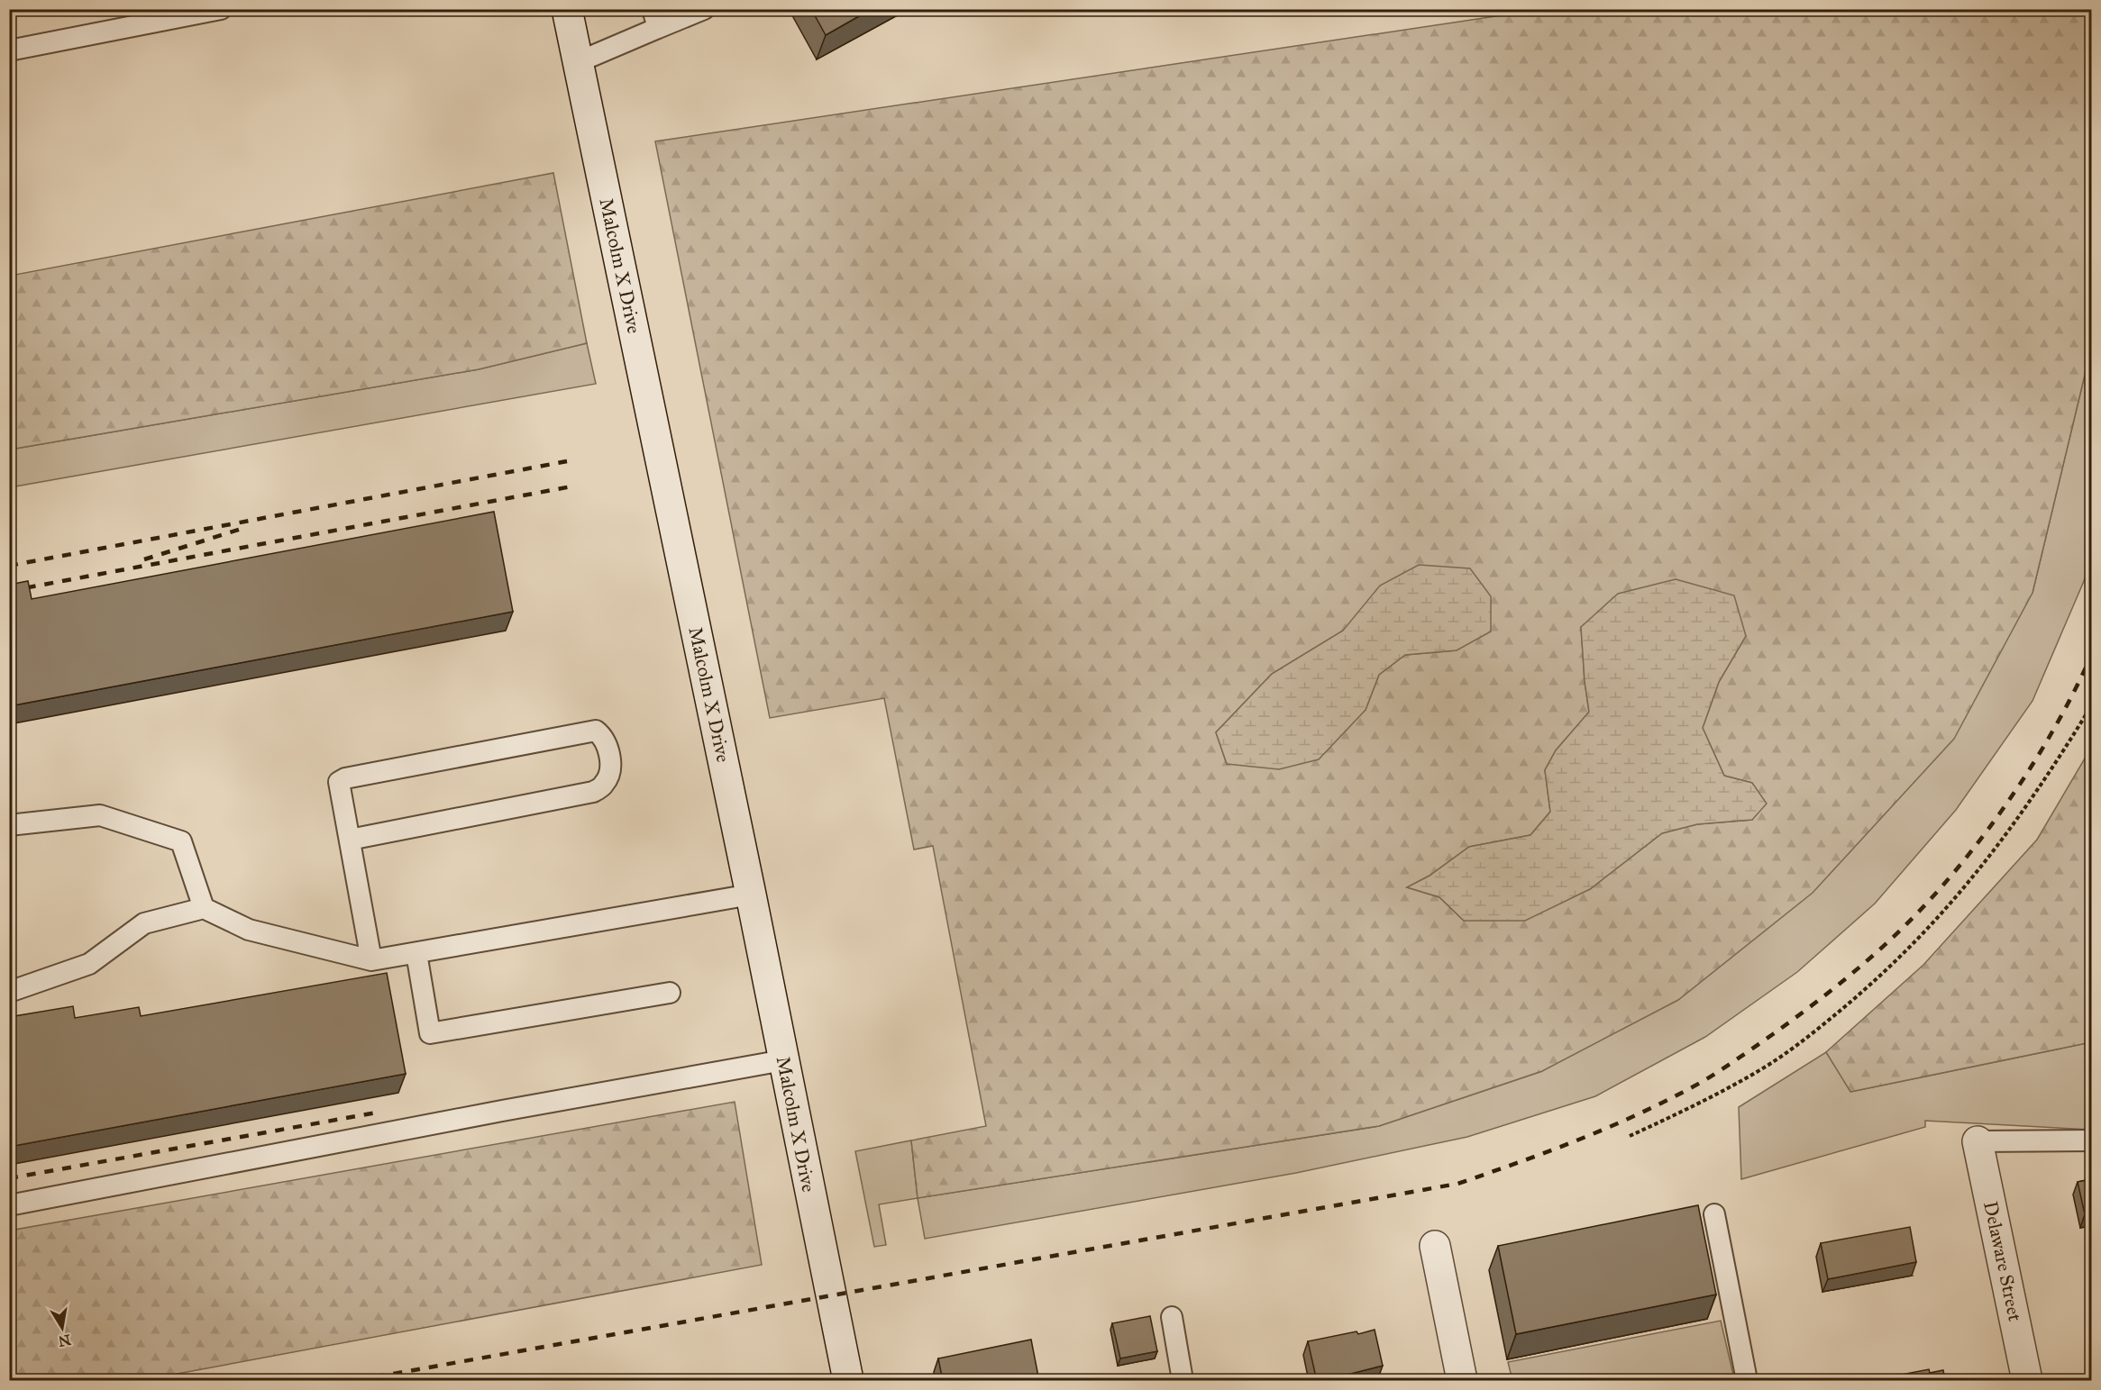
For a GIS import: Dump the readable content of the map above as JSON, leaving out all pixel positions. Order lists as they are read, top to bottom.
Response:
{
  "streets": {
    "street": ["Malcolm X Drive", "Delaware Street"]
  },
  "north": "bottom"
}
